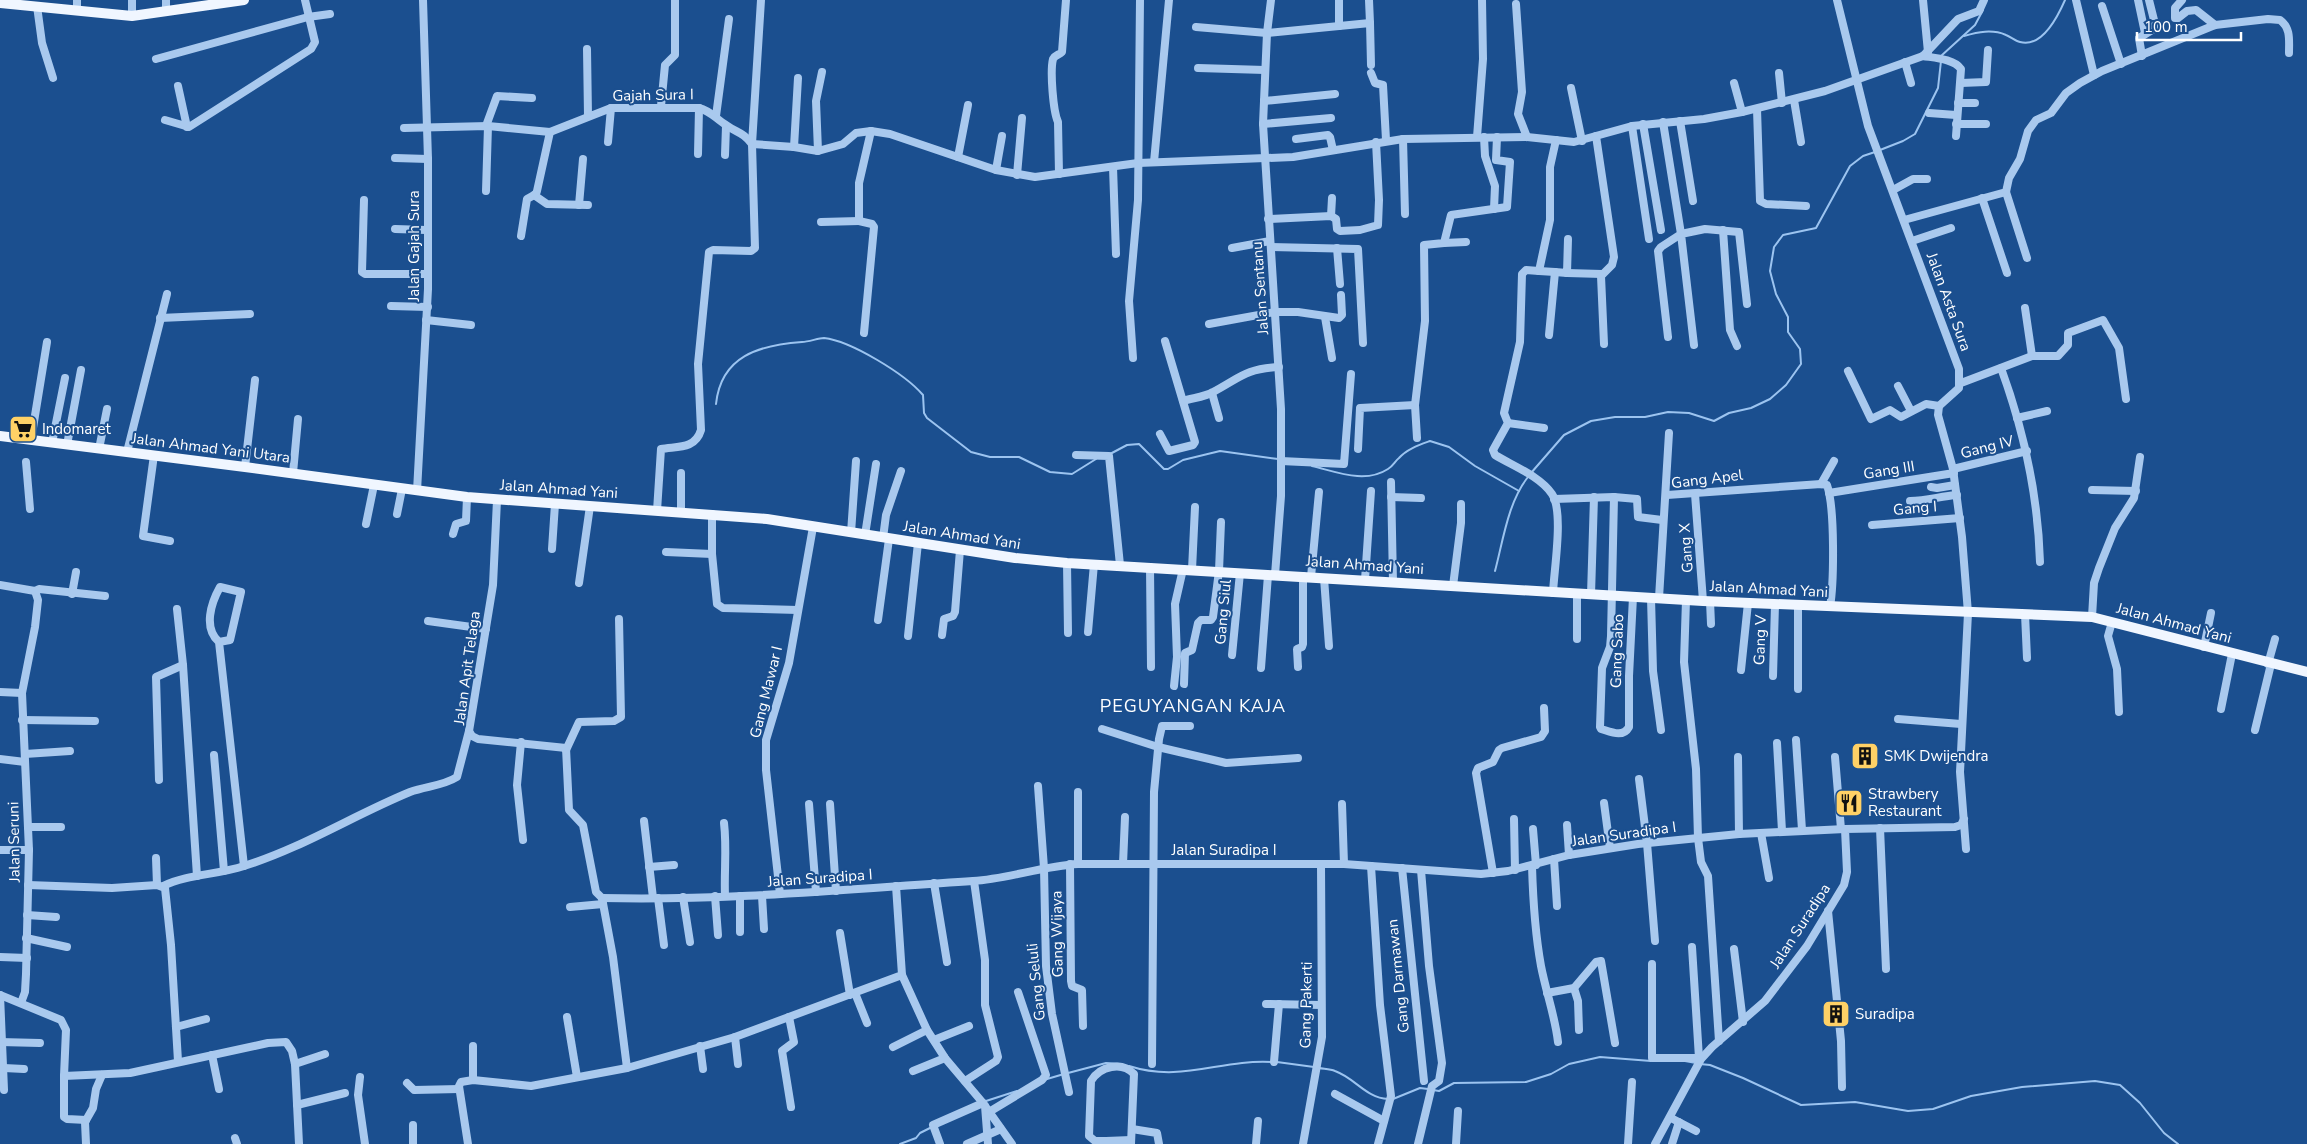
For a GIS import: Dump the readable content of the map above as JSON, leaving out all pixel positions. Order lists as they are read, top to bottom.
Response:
{
  "streets": {
    "main road": ["Jalan Ahmad Yani Utara", "Jalan Ahmad Yani"],
    "street": [
      "Gajah Sura I",
      "Jalan Gajah Sura",
      "Jalan Sentanu",
      "Jalan Asta Sura",
      "Gang IV",
      "Gang III",
      "Gang Apel",
      "Gang I",
      "Gang X",
      "Gang Siul",
      "Gang V",
      "Gang Sabo",
      "Jalan Apit Telaga",
      "Gang Mawar I",
      "Jalan Suradipa I",
      "Jalan Seruni",
      "Jalan Suradipa",
      "Gang Wijaya",
      "Gang Darmawan",
      "Gang Seluli",
      "Gang Pakerti"
    ]
  },
  "crossings": [
    ["Gajah Sura I", "Jalan Gajah Sura"],
    ["Jalan Gajah Sura", "Jalan Ahmad Yani Utara"],
    ["Jalan Gajah Sura", "Jalan Ahmad Yani"],
    ["Jalan Sentanu", "Jalan Ahmad Yani"],
    ["Gang IV", "Gang III"],
    ["Jalan Ahmad Yani Utara", "Jalan Ahmad Yani"],
    ["Gang Apel", "Jalan Ahmad Yani"],
    ["Gang Apel", "Gang X"],
    ["Jalan Ahmad Yani", "Gang X"],
    ["Jalan Ahmad Yani", "Gang Siul"],
    ["Jalan Ahmad Yani", "Gang V"],
    ["Jalan Ahmad Yani", "Gang Sabo"],
    ["Jalan Ahmad Yani", "Jalan Apit Telaga"],
    ["Jalan Ahmad Yani", "Gang Mawar I"],
    ["Gang Mawar I", "Jalan Suradipa I"],
    ["Jalan Suradipa I", "Jalan Suradipa"],
    ["Jalan Suradipa I", "Gang Wijaya"],
    ["Jalan Suradipa I", "Gang Darmawan"],
    ["Jalan Suradipa I", "Gang Seluli"],
    ["Jalan Suradipa I", "Gang Pakerti"]
  ],
  "districts": ["PEGUYANGAN KAJA"],
  "places": {
    "supermarket": ["Indomaret"],
    "building": ["SMK Dwijendra", "Suradipa"],
    "restaurant": ["Strawbery Restaurant"]
  },
  "scale_bar": "100 m"
}
